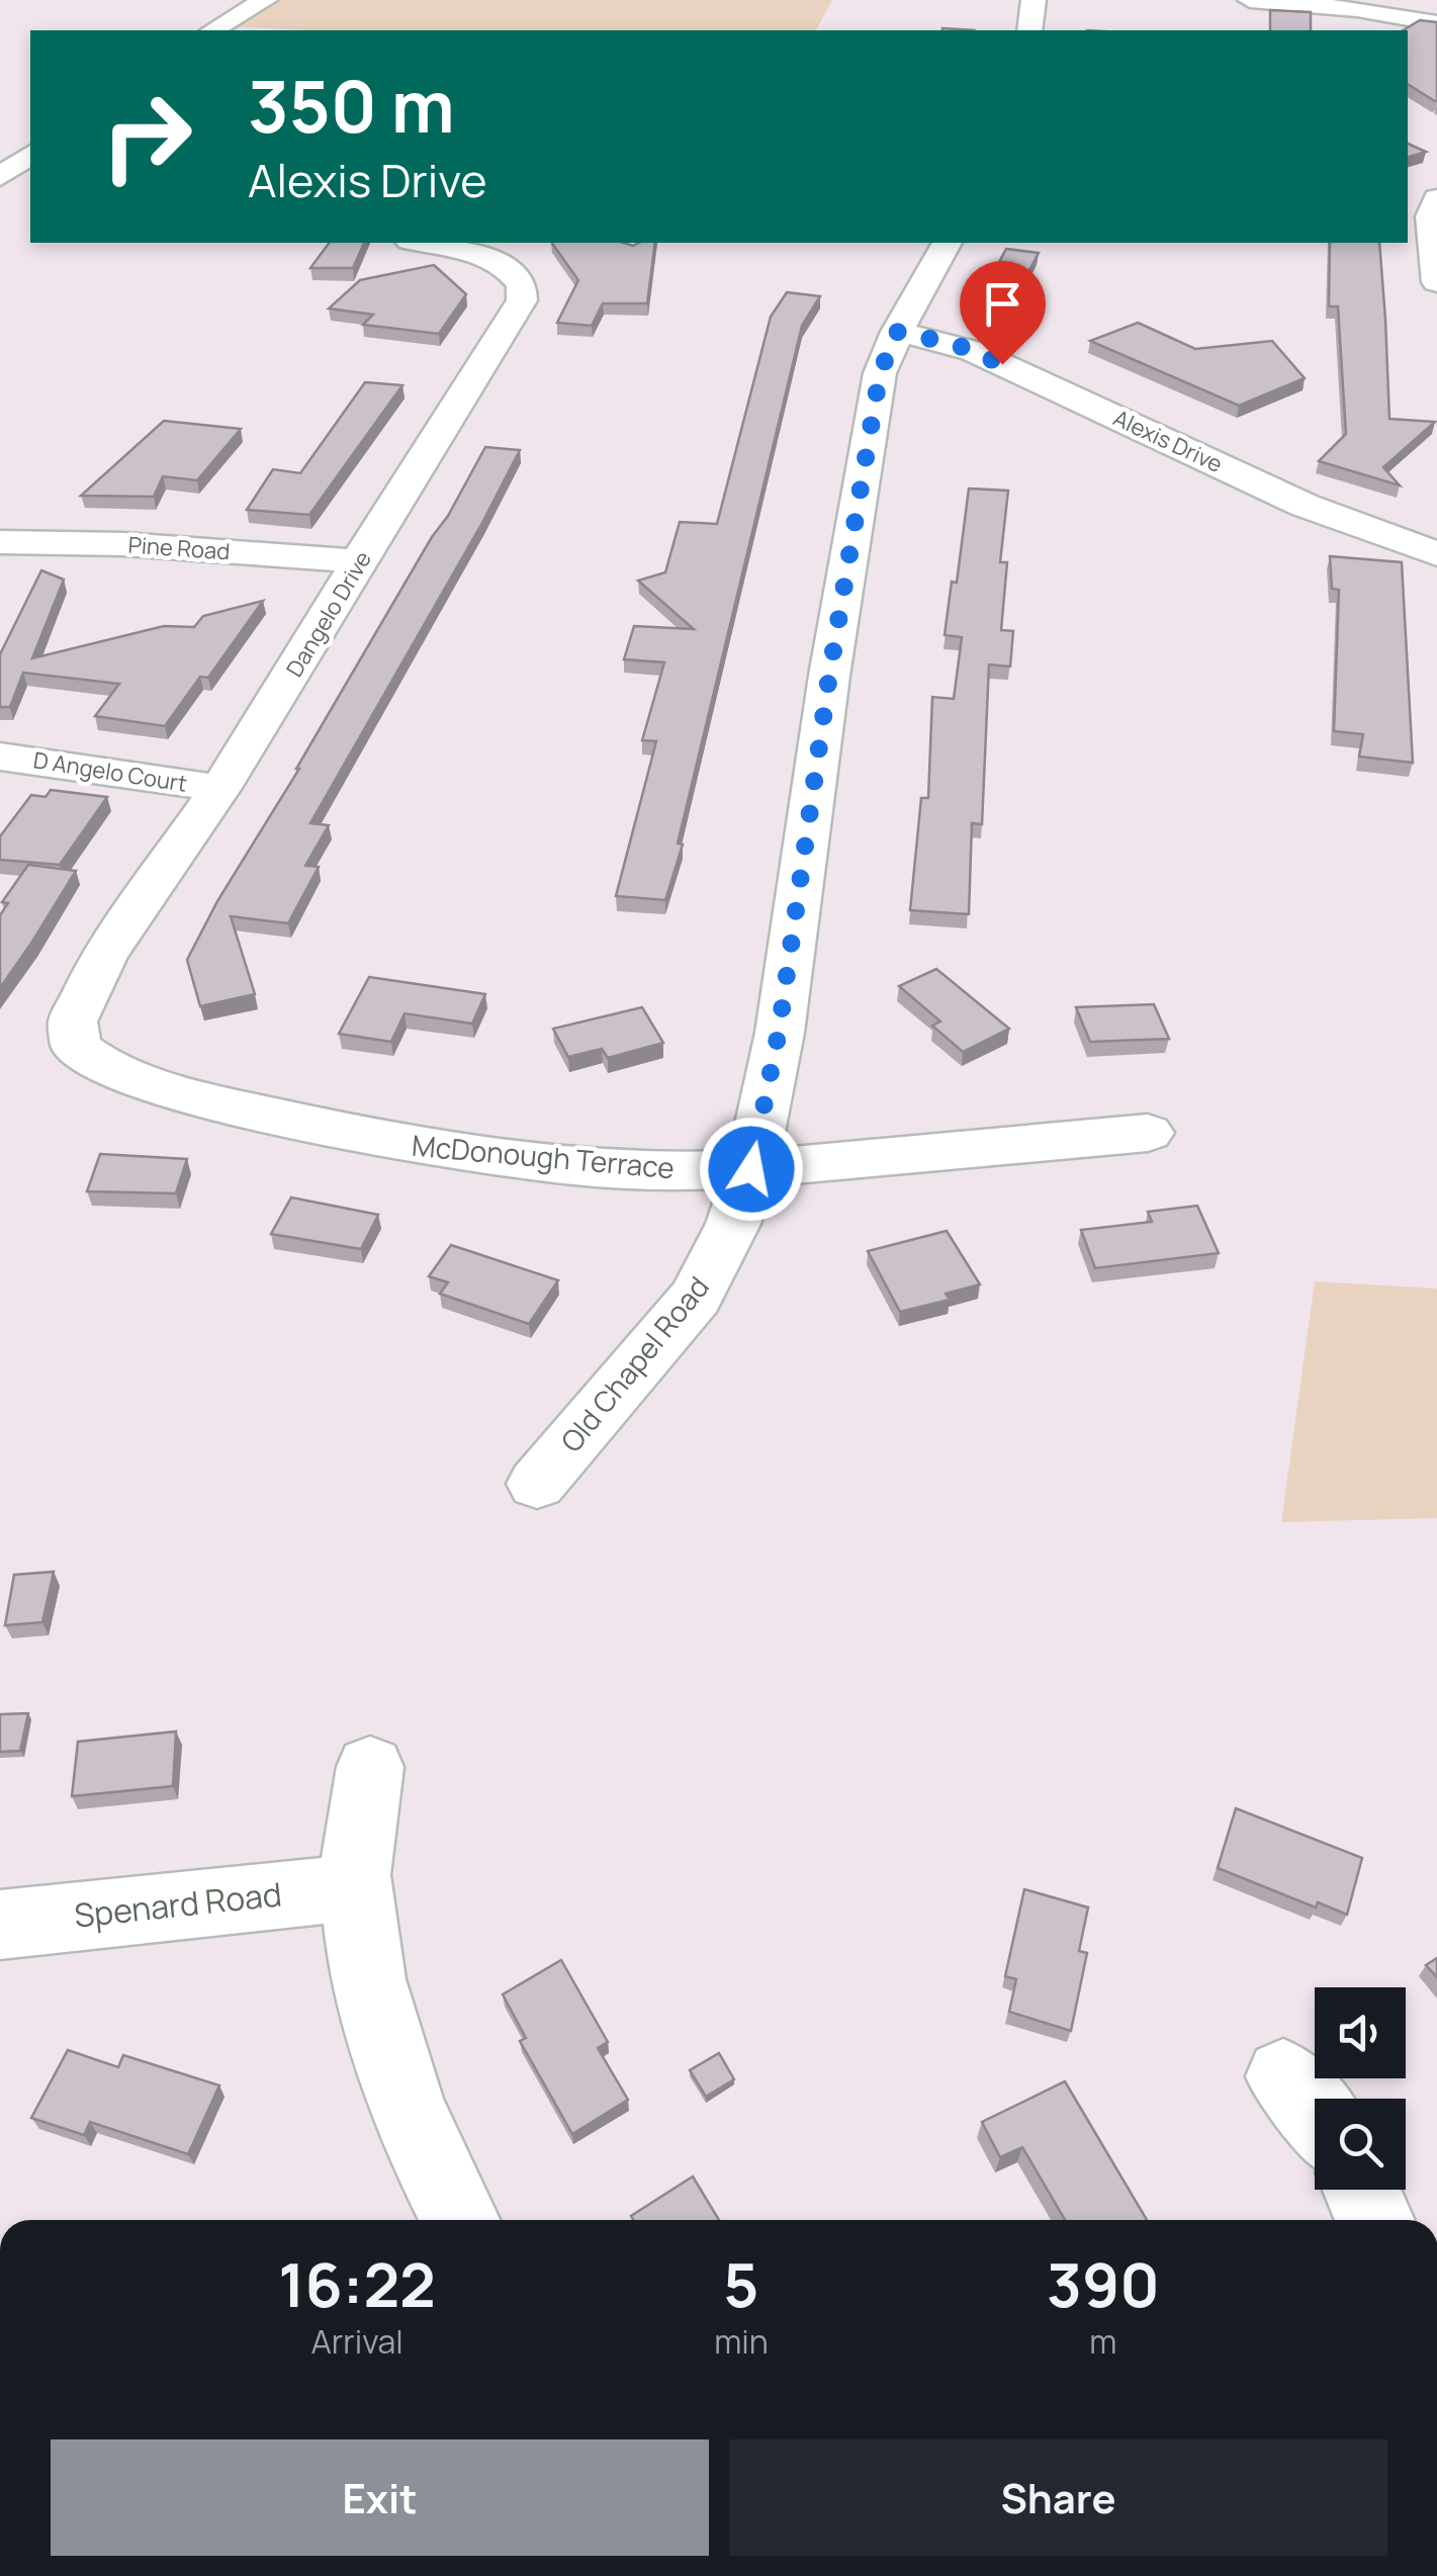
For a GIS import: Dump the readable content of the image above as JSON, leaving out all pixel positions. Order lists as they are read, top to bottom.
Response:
{
  "streets": {
    "street": [
      "Alexis Drive",
      "Pine Road",
      "Dangelo Drive",
      "D Angelo Court",
      "McDonough Terrace",
      "Old Chapel Road",
      "Spenard Road"
    ]
  },
  "crossings": [
    ["Alexis Drive", "Old Chapel Road"],
    ["Pine Road", "Dangelo Drive"],
    ["Dangelo Drive", "D Angelo Court"],
    ["Dangelo Drive", "McDonough Terrace"],
    ["McDonough Terrace", "Old Chapel Road"]
  ],
  "page": {
    "turn": ["350 m", "Alexis Drive"],
    "eta": [
      "16:22",
      "Arrival",
      "5",
      "min",
      "390",
      "m"
    ],
    "buttons": ["Exit", "Share"]
  }
}
